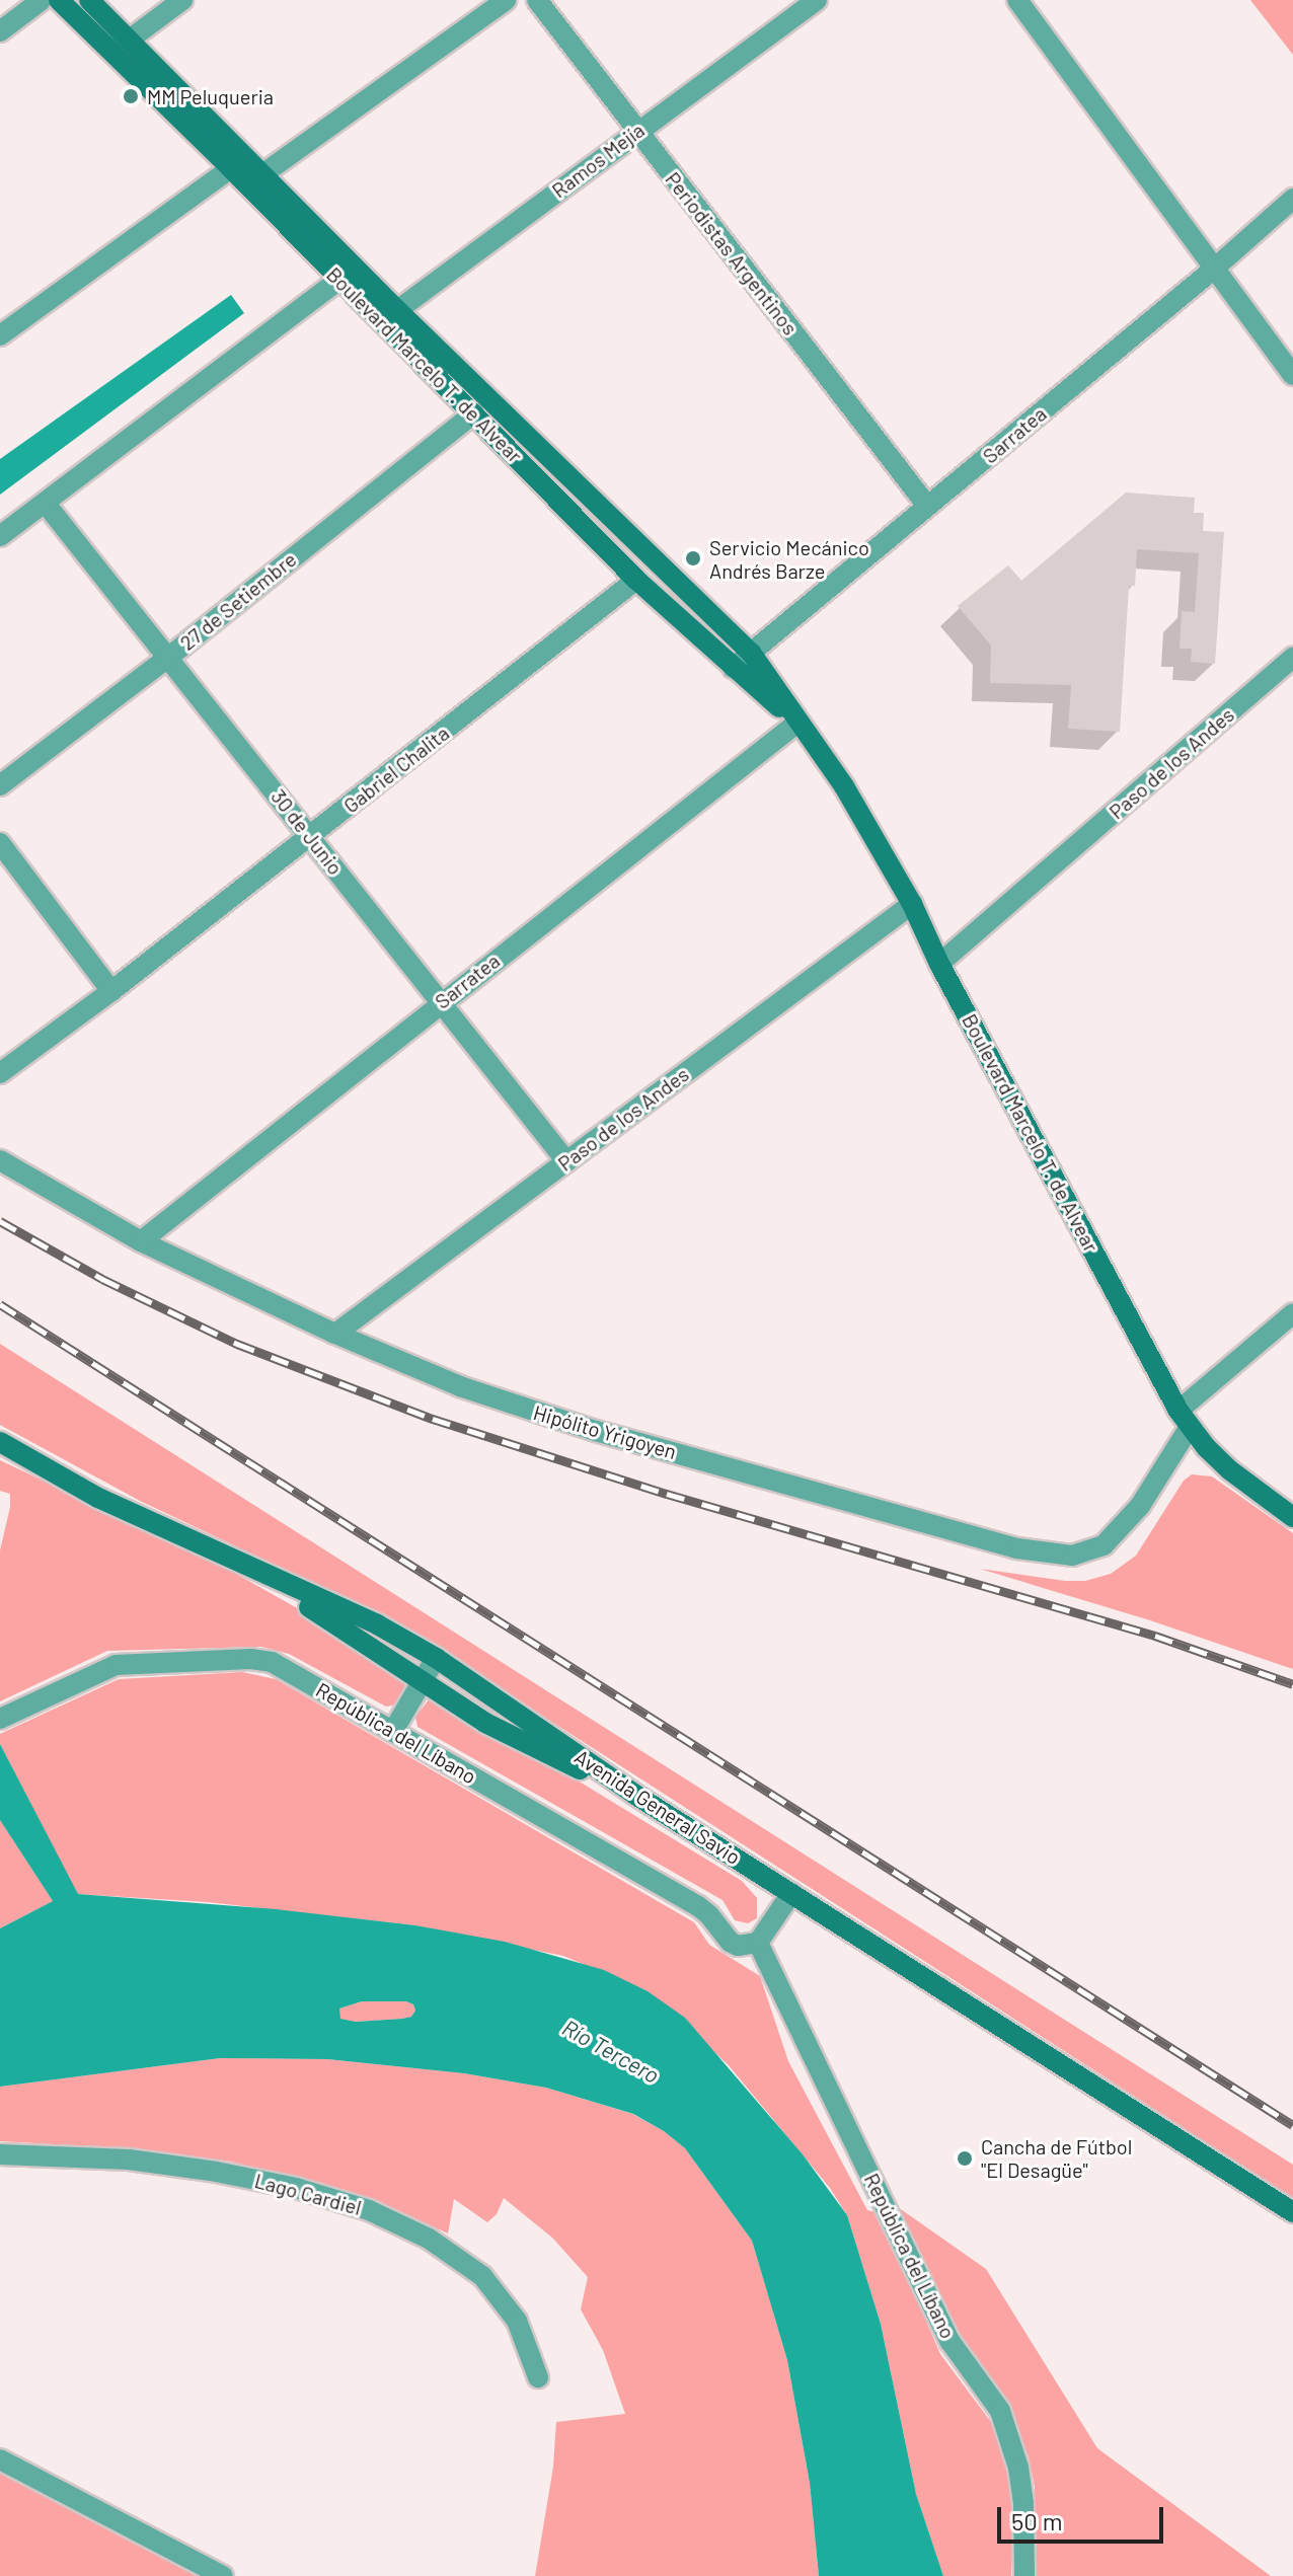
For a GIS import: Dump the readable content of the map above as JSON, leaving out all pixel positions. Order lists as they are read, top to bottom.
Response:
{
  "streets": {
    "main road": ["Boulevard Marcelo T. de Alvear", "Avenida General Savio"],
    "street": [
      "Ramos Mejía",
      "Periodistas Argentinos",
      "Sarratea",
      "27 de Setiembre",
      "Paso de los Andes",
      "Gabriel Chalita",
      "30 de Junio",
      "Hipólito Yrigoyen",
      "República del Líbano",
      "Lago Cardiel"
    ]
  },
  "crossings": [
    ["Ramos Mejía", "Periodistas Argentinos"],
    ["Ramos Mejía", "Boulevard Marcelo T. de Alvear"],
    ["Periodistas Argentinos", "Sarratea"],
    ["Boulevard Marcelo T. de Alvear", "Sarratea"],
    ["Boulevard Marcelo T. de Alvear", "27 de Setiembre"],
    ["Boulevard Marcelo T. de Alvear", "Paso de los Andes"],
    ["Boulevard Marcelo T. de Alvear", "Gabriel Chalita"],
    ["Boulevard Marcelo T. de Alvear", "Hipólito Yrigoyen"],
    ["Sarratea", "30 de Junio"],
    ["Sarratea", "Hipólito Yrigoyen"],
    ["27 de Setiembre", "30 de Junio"],
    ["Paso de los Andes", "30 de Junio"],
    ["Paso de los Andes", "Hipólito Yrigoyen"],
    ["Gabriel Chalita", "30 de Junio"]
  ],
  "water": ["Río Tercero"],
  "places": ["MM Peluqueria", "Servicio Mecánico Andrés Barze", "Cancha de Fútbol \"El Desagüe\""],
  "scale_bar": "50 m"
}
